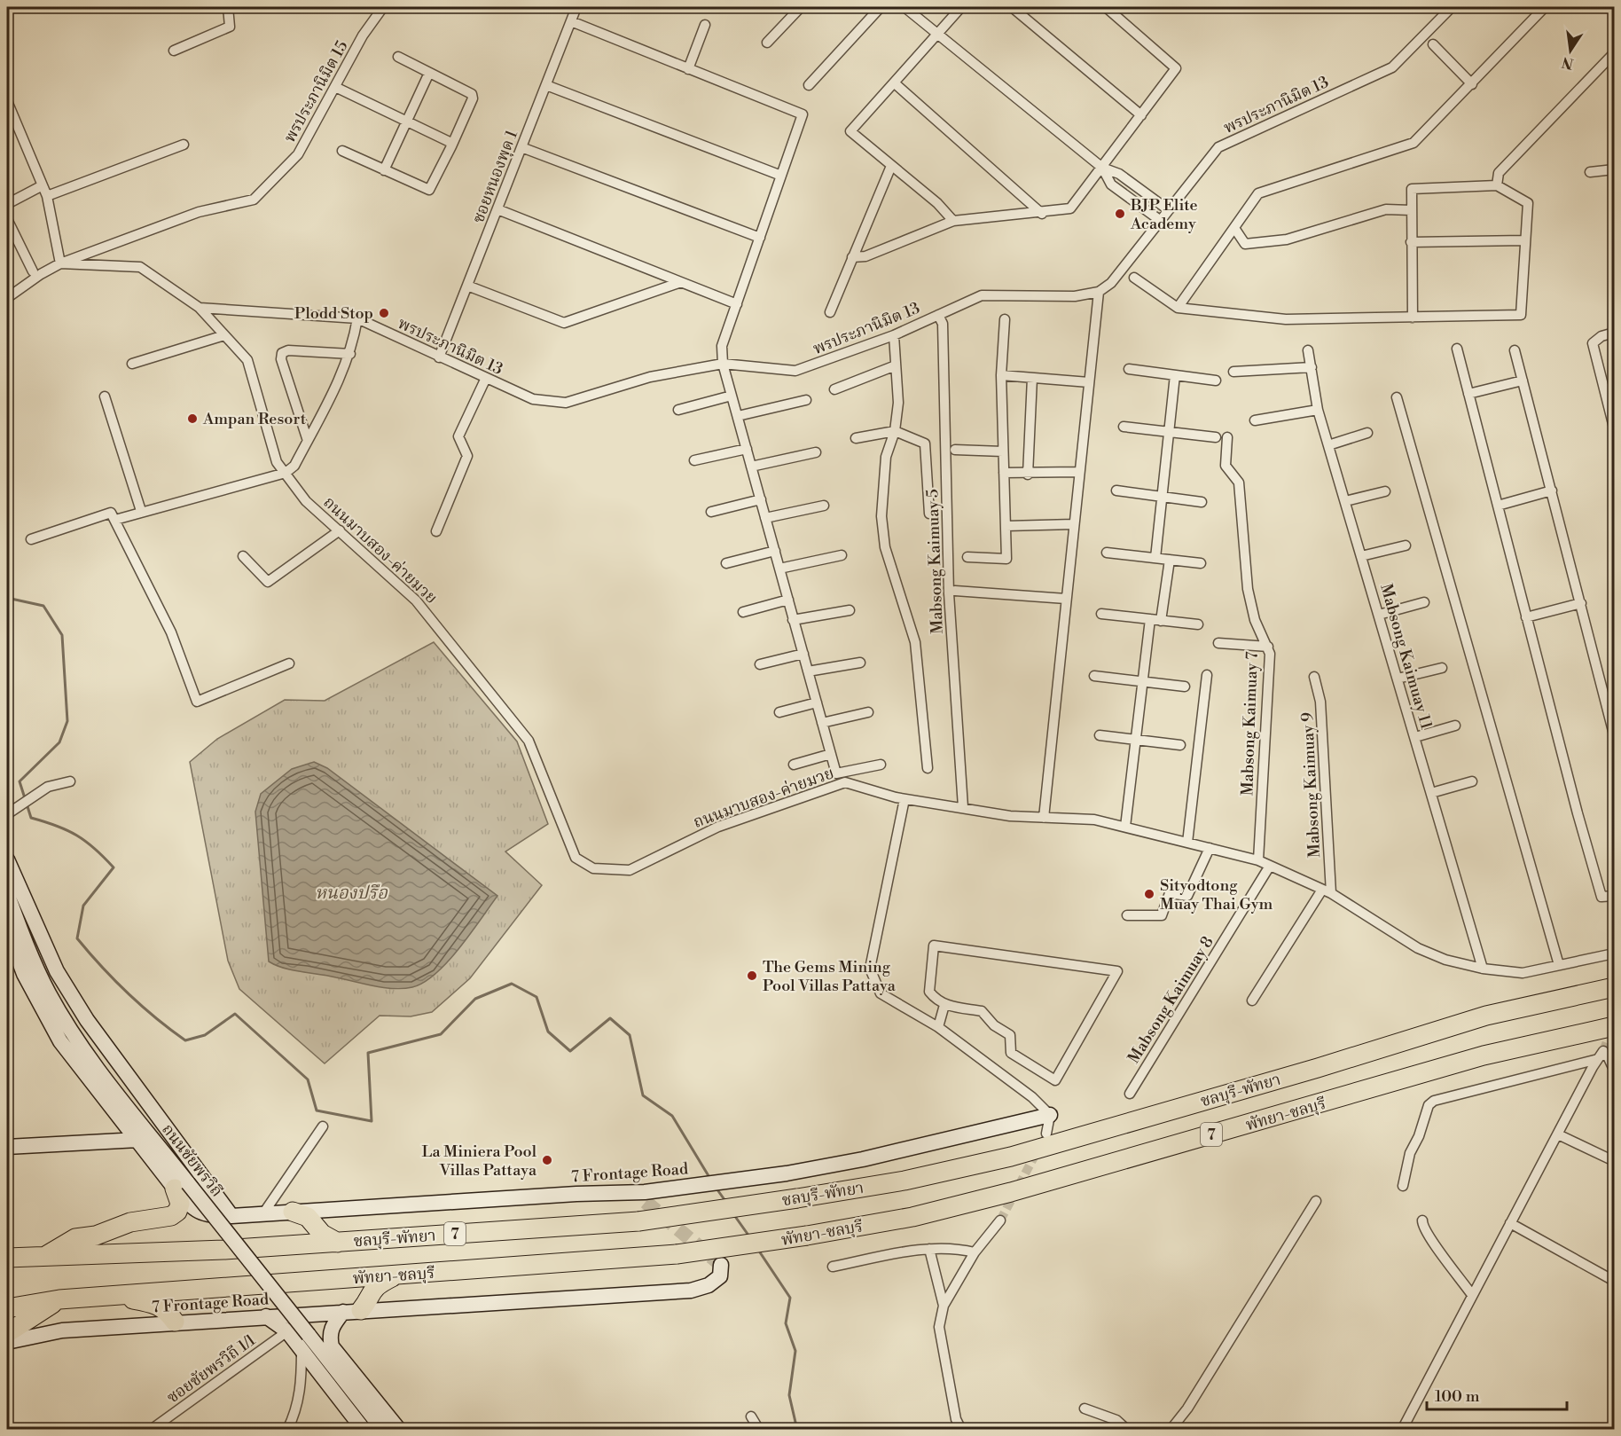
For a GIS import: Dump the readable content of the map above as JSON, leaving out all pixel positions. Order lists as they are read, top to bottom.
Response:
{
  "streets": {
    "highway": ["ชลบุรี-พัทยา", "พัทยา-ชลบุรี", "7"],
    "main road": ["ถนนชัยพรวิถี", "7 Frontage Road"],
    "street": [
      "พรประภานิมิต 15",
      "พรประภานิมิต 13",
      "ซอยหนองพุด 1",
      "ถนนมาบสอง-ค่ายมวย",
      "Mabsong Kaimuay 5",
      "Mabsong Kaimuay 11",
      "Mabsong Kaimuay 7",
      "Mabsong Kaimuay 9",
      "Mabsong Kaimuay 8",
      "ซอยชัยพรวิถี 1/1"
    ]
  },
  "crossings": [
    ["พรประภานิมิต 15", "ถนนมาบสอง-ค่ายมวย"],
    ["พรประภานิมิต 13", "ซอยหนองพุด 1"],
    ["พรประภานิมิต 13", "ถนนมาบสอง-ค่ายมวย"],
    ["พรประภานิมิต 13", "Mabsong Kaimuay 5"],
    ["ถนนมาบสอง-ค่ายมวย", "Mabsong Kaimuay 5"],
    ["ถนนมาบสอง-ค่ายมวย", "Mabsong Kaimuay 11"],
    ["ถนนมาบสอง-ค่ายมวย", "Mabsong Kaimuay 7"],
    ["ถนนมาบสอง-ค่ายมวย", "Mabsong Kaimuay 9"],
    ["ถนนมาบสอง-ค่ายมวย", "Mabsong Kaimuay 8"],
    ["ถนนชัยพรวิถี", "7 Frontage Road"],
    ["ถนนชัยพรวิถี", "ซอยชัยพรวิถี 1/1"]
  ],
  "water": ["หนองปรือ"],
  "places": [
    "BJP Elite Academy",
    "Plodd Stop",
    "Ampan Resort",
    "Sityodtong Muay Thai Gym",
    "The Gems Mining Pool Villas Pattaya",
    "La Miniera Pool Villas Pattaya"
  ],
  "scale_bar": "100 m",
  "north": "bottom"
}
